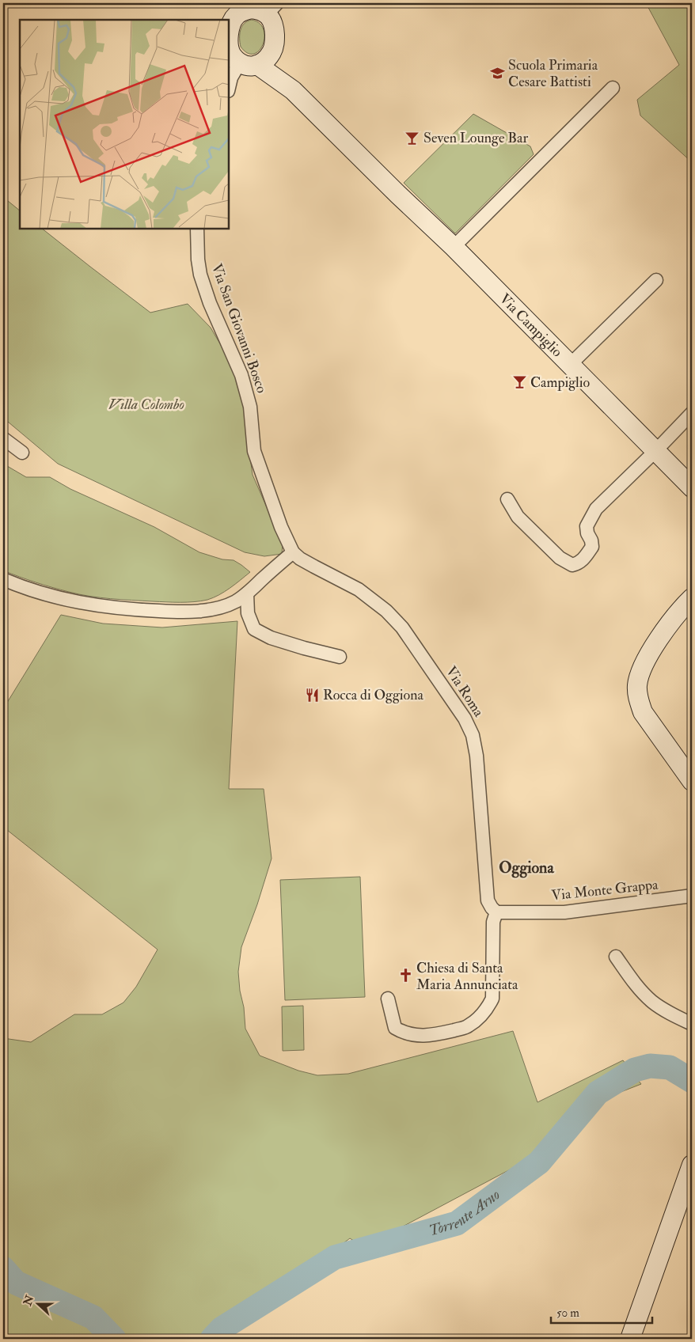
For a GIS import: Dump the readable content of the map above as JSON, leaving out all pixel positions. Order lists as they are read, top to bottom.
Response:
{
  "streets": {
    "street": [
      "Via Campiglio",
      "Via San Giovanni Bosco",
      "Via Roma",
      "Via Monte Grappa"
    ]
  },
  "crossings": [
    ["Via San Giovanni Bosco", "Via Roma"],
    ["Via Roma", "Via Monte Grappa"]
  ],
  "districts": ["Oggiona"],
  "water": ["Torrente Arno"],
  "parks": ["Villa Colombo"],
  "places": {
    "school or university": ["Scuola Primaria Cesare Battisti"],
    "bar": ["Seven Lounge Bar", "Campiglio"],
    "restaurant": ["Rocca di Oggiona"],
    "church": ["Chiesa di Santa Maria Annunciata"]
  },
  "scale_bar": "50 m",
  "north": "left"
}
